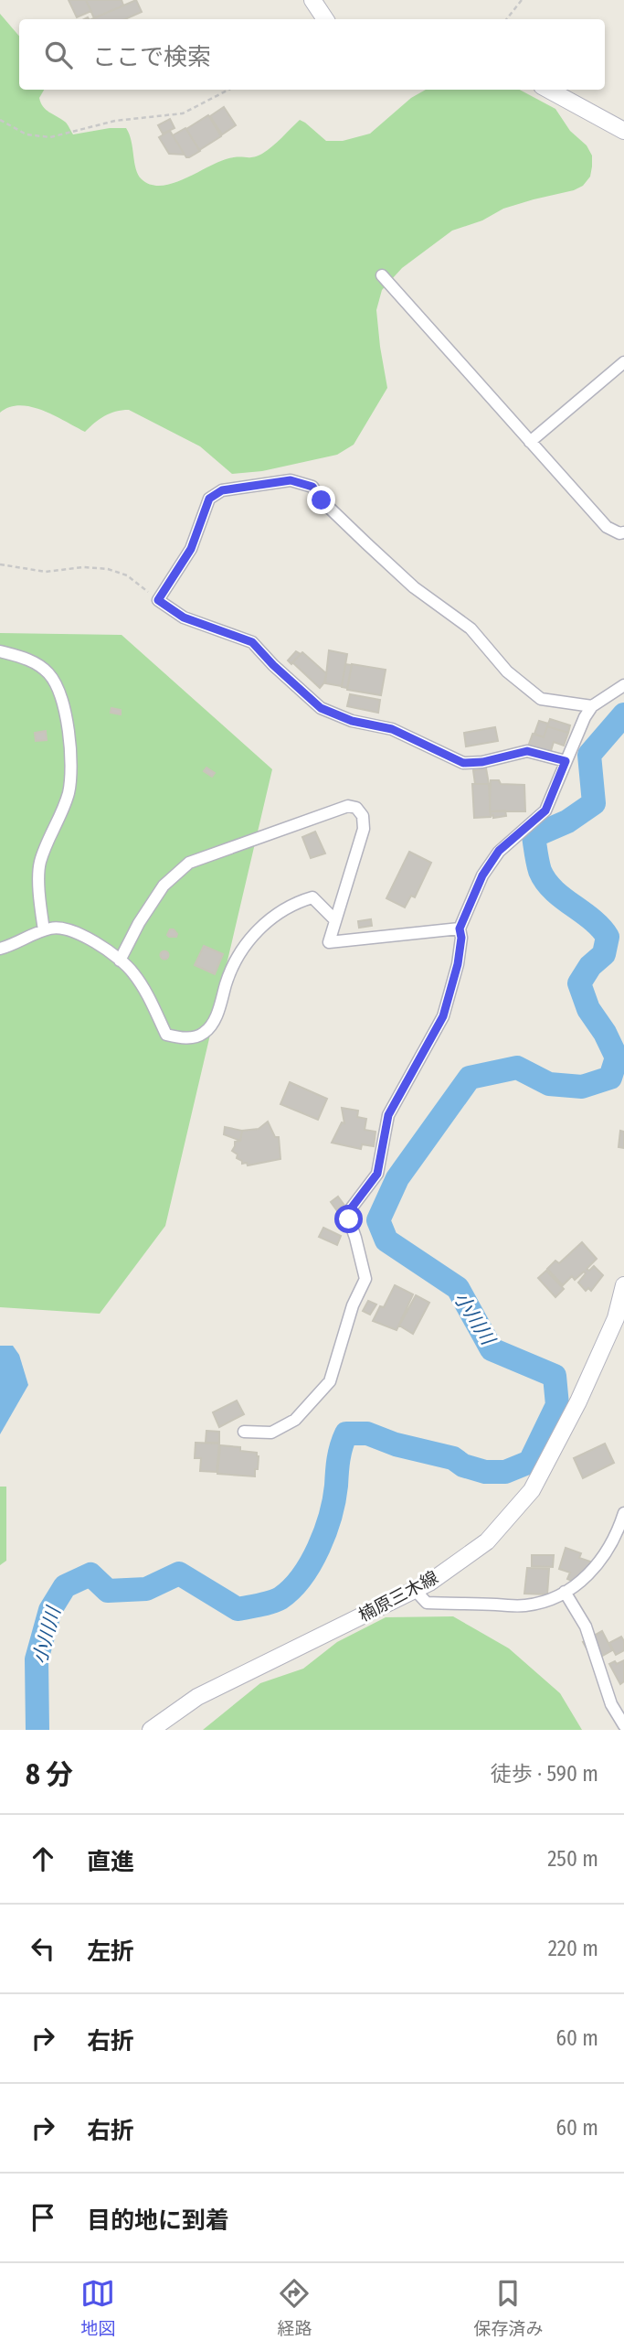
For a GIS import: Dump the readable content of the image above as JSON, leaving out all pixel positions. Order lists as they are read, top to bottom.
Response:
{
  "streets": {
    "main road": ["楠原三木線"]
  },
  "water": ["小川川"],
  "page": {
    "search": "ここで検索",
    "heading": ["8 分", "徒歩 · 590 m"],
    "list": [
      ["直進", "250 m"],
      ["左折", "220 m"],
      ["右折", "60 m"],
      ["右折", "60 m"],
      "目的地に到着"
    ],
    "nav": ["地図", "経路", "保存済み"]
  }
}
